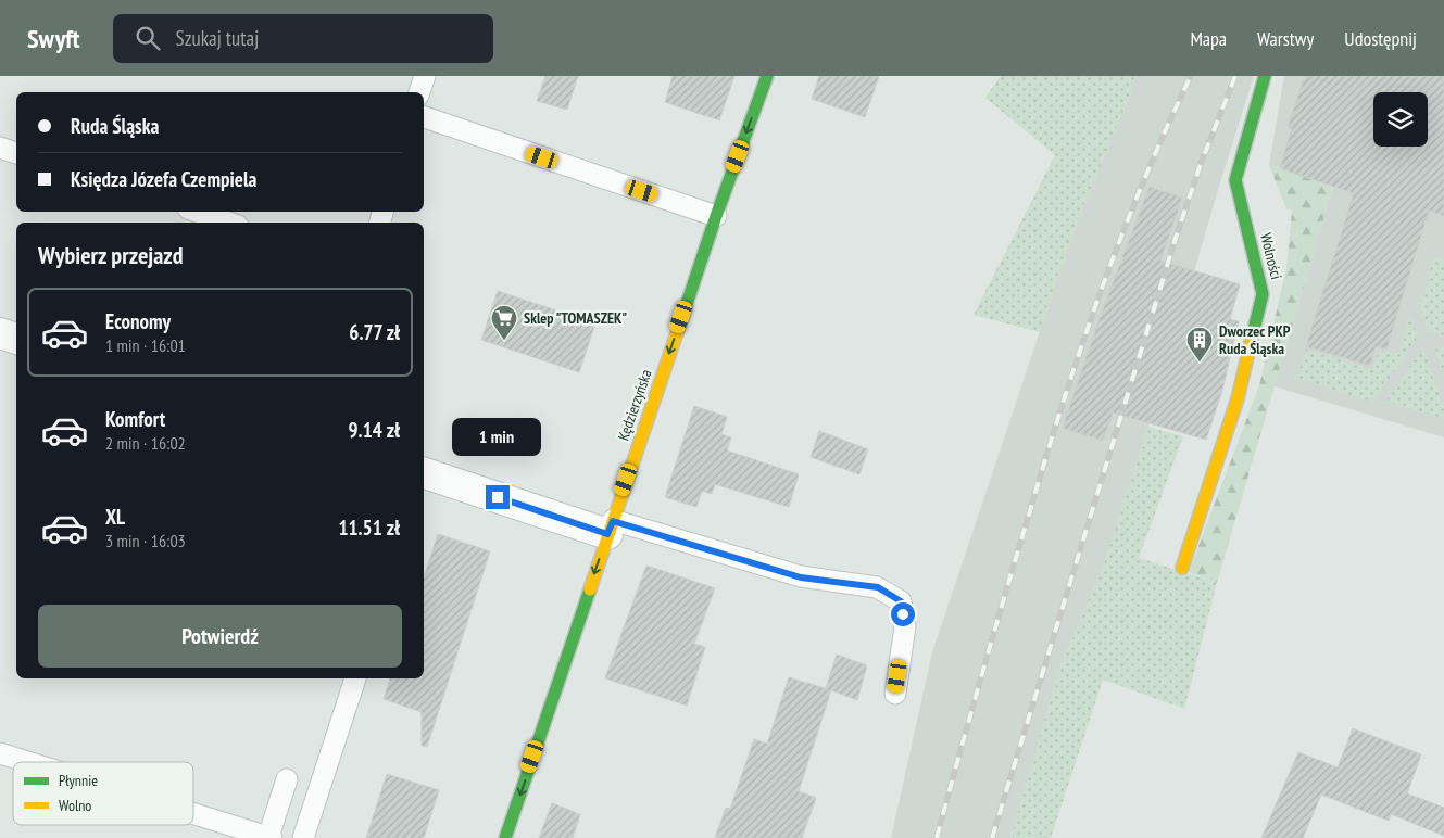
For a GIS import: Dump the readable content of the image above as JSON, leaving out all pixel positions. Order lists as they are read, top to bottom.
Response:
{
  "streets": {
    "street": ["Wolności", "Kędzierzyńska"]
  },
  "one_way": ["Kędzierzyńska"],
  "places": {
    "supermarket": ["Sklep \"TOMASZEK\""],
    "building": ["Dworzec PKP Ruda Śląska"]
  },
  "legend": ["Płynnie", "Wolno"],
  "page": {
    "header": "Swyft",
    "search": "Szukaj tutaj",
    "nav": ["Mapa", "Warstwy", "Udostępnij"],
    "banner": ["Ruda Śląska", "Księdza Józefa Czempiela"],
    "heading": "Wybierz przejazd",
    "list": [
      {
        "name": "Economy",
        "note": "1 min · 16:01",
        "value": "6.77 zł"
      },
      {
        "name": "Komfort",
        "note": "2 min · 16:02",
        "value": "9.14 zł"
      },
      {
        "name": "XL",
        "note": "3 min · 16:03",
        "value": "11.51 zł"
      }
    ],
    "bubble": "1 min",
    "buttons": "Potwierdź"
  }
}
